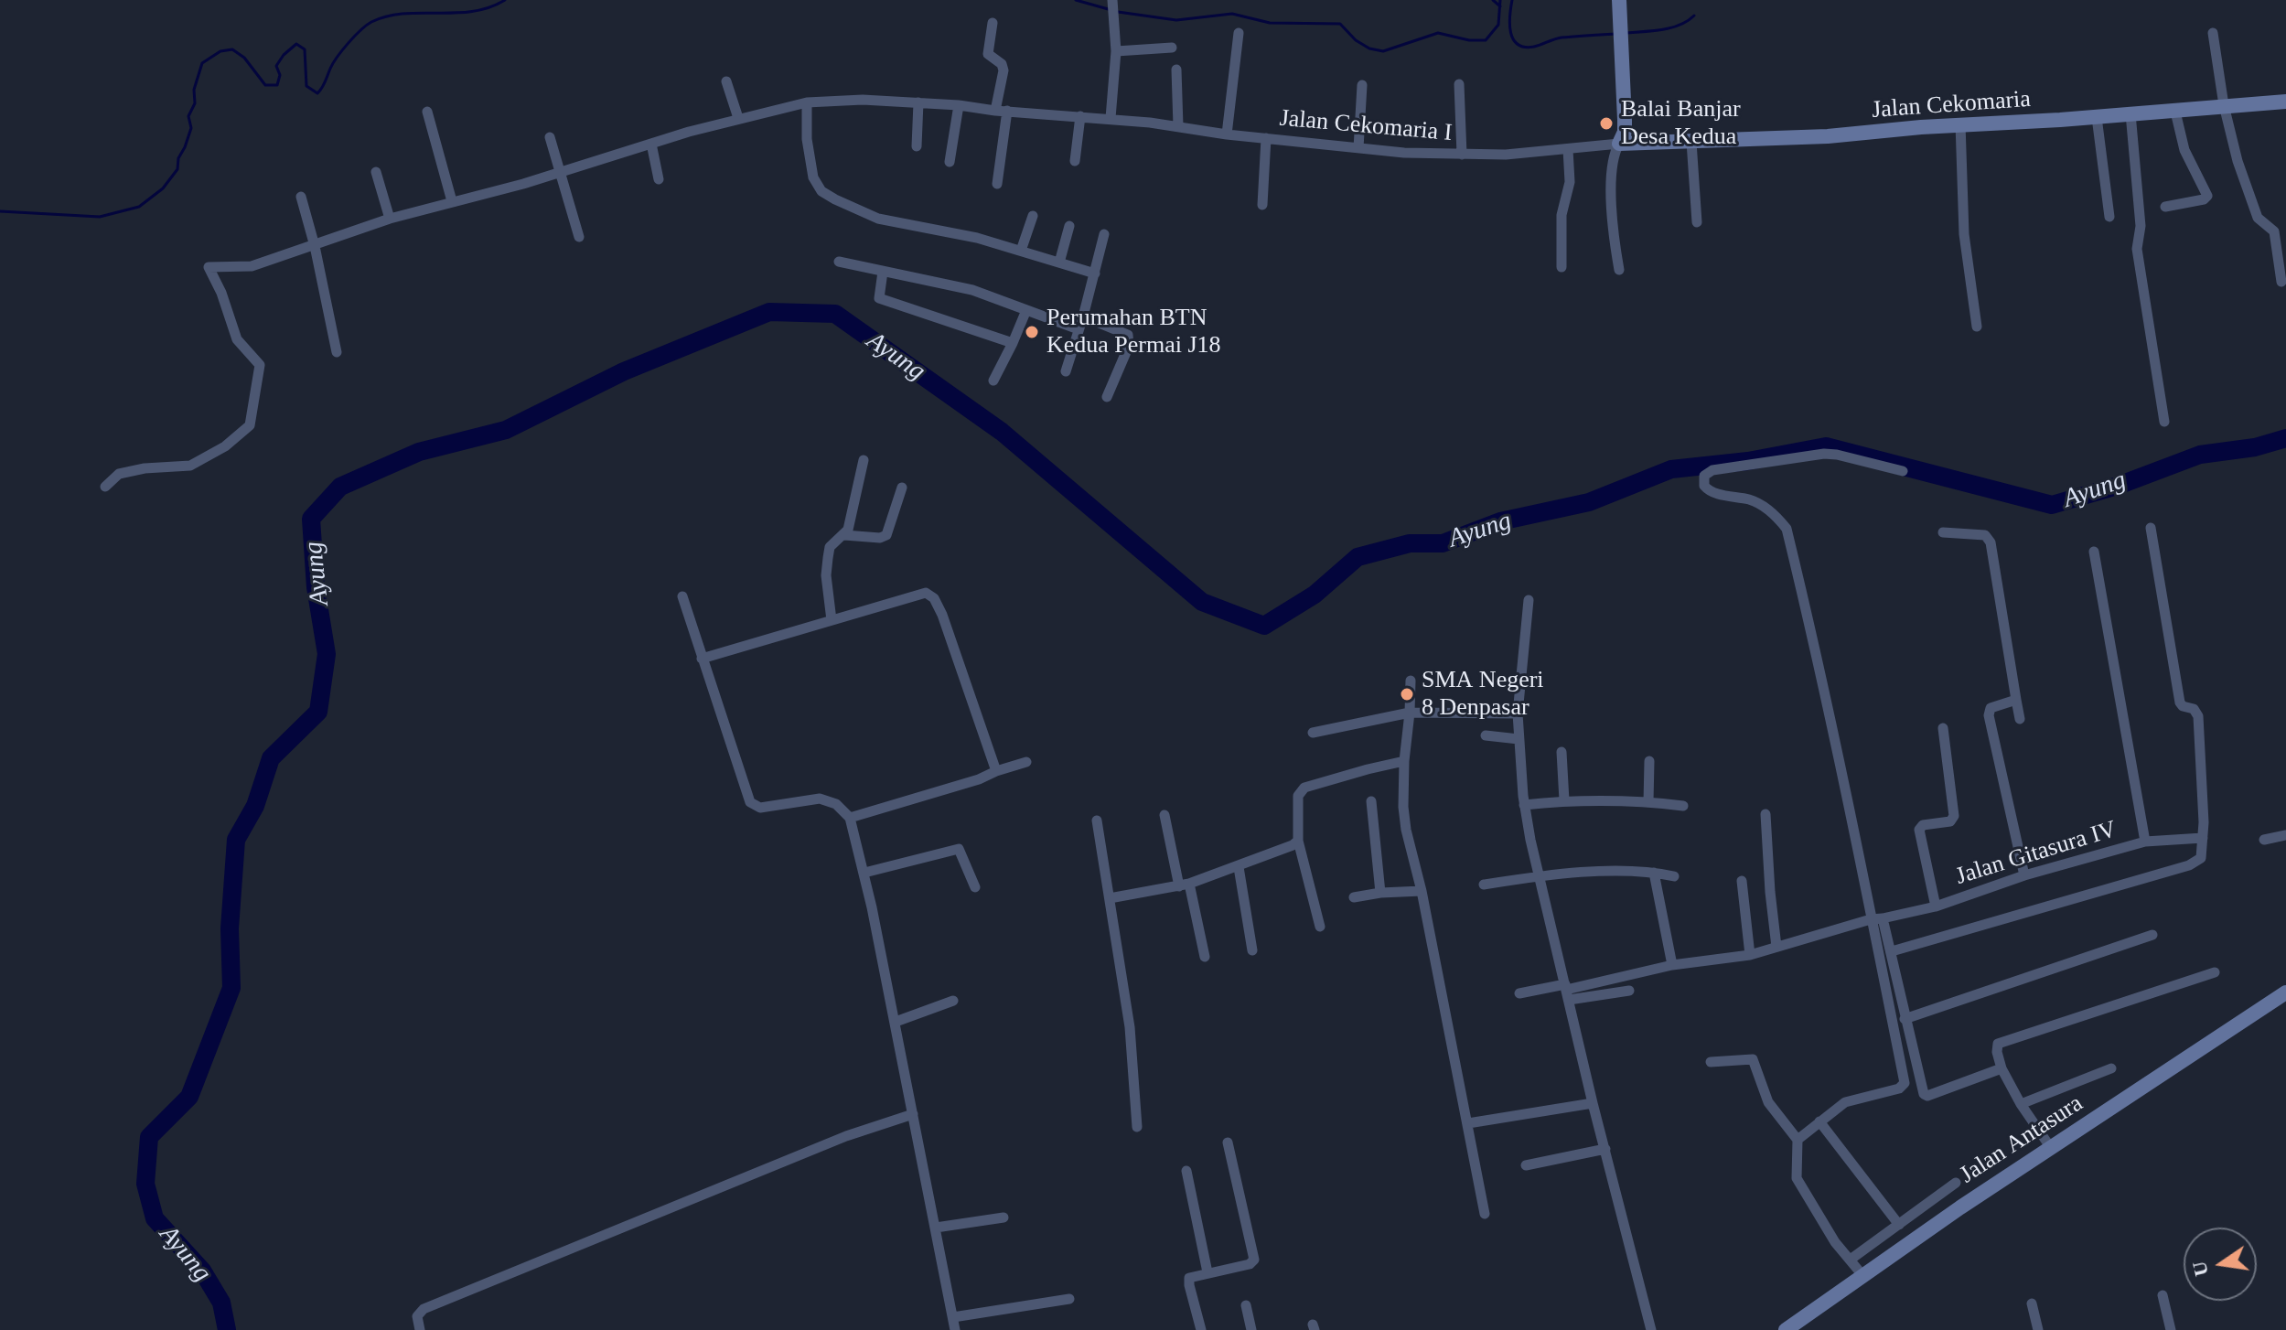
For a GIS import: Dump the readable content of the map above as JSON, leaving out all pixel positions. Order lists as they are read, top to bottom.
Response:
{
  "streets": {
    "street": [
      "Jalan Cekomaria",
      "Jalan Cekomaria I",
      "Jalan Gitasura IV",
      "Jalan Antasura"
    ]
  },
  "crossings": [
    ["Jalan Cekomaria", "Jalan Cekomaria I"]
  ],
  "water": ["Ayung"],
  "places": ["Balai Banjar Desa Kedua", "Perumahan BTN Kedua Permai J18", "SMA Negeri 8 Denpasar"],
  "north": "left"
}
